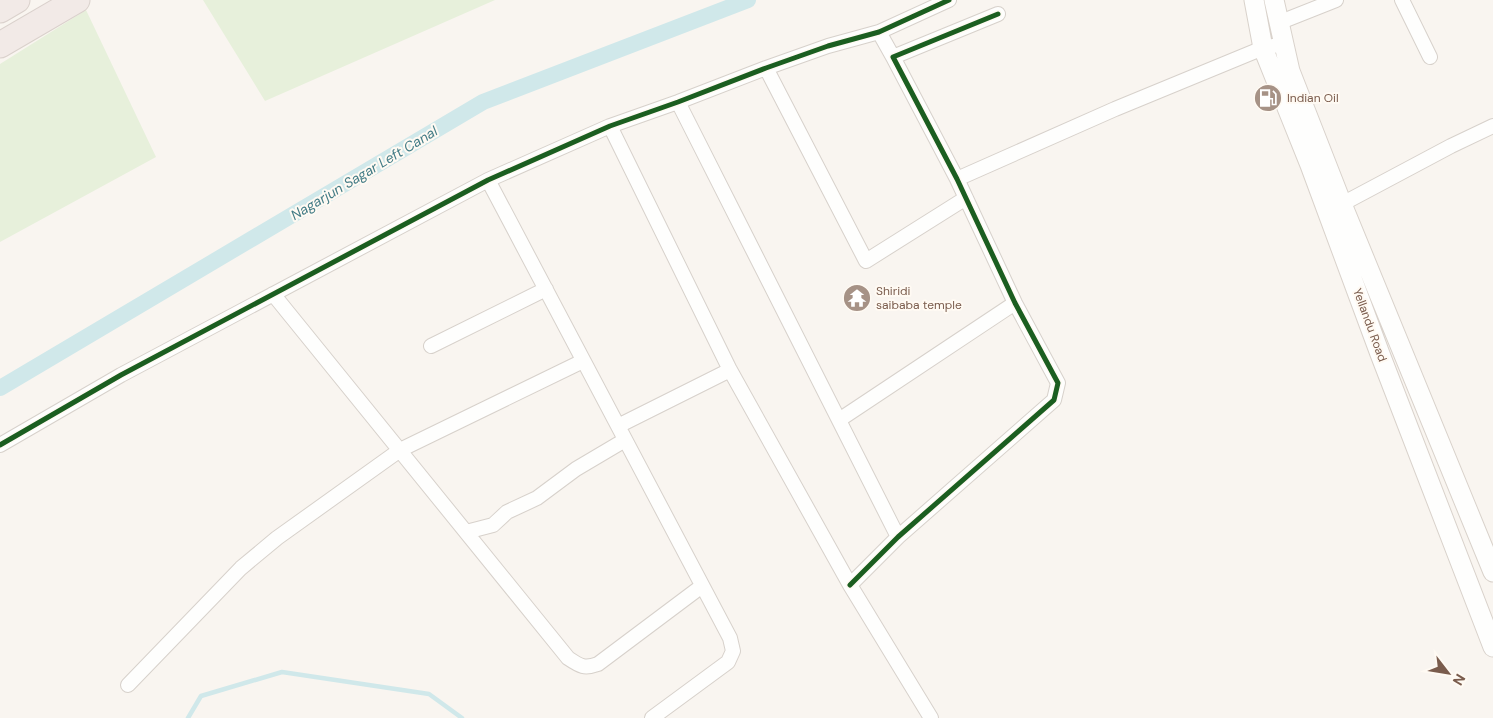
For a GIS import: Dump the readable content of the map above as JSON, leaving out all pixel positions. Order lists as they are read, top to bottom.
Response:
{
  "streets": {
    "main road": ["Yellandu Road"]
  },
  "water": ["Nagarjun Sagar Left Canal"],
  "places": {
    "fuel station": ["Indian Oil"],
    "temple": ["Shiridi saibaba temple"]
  },
  "north": "bottom right"
}
